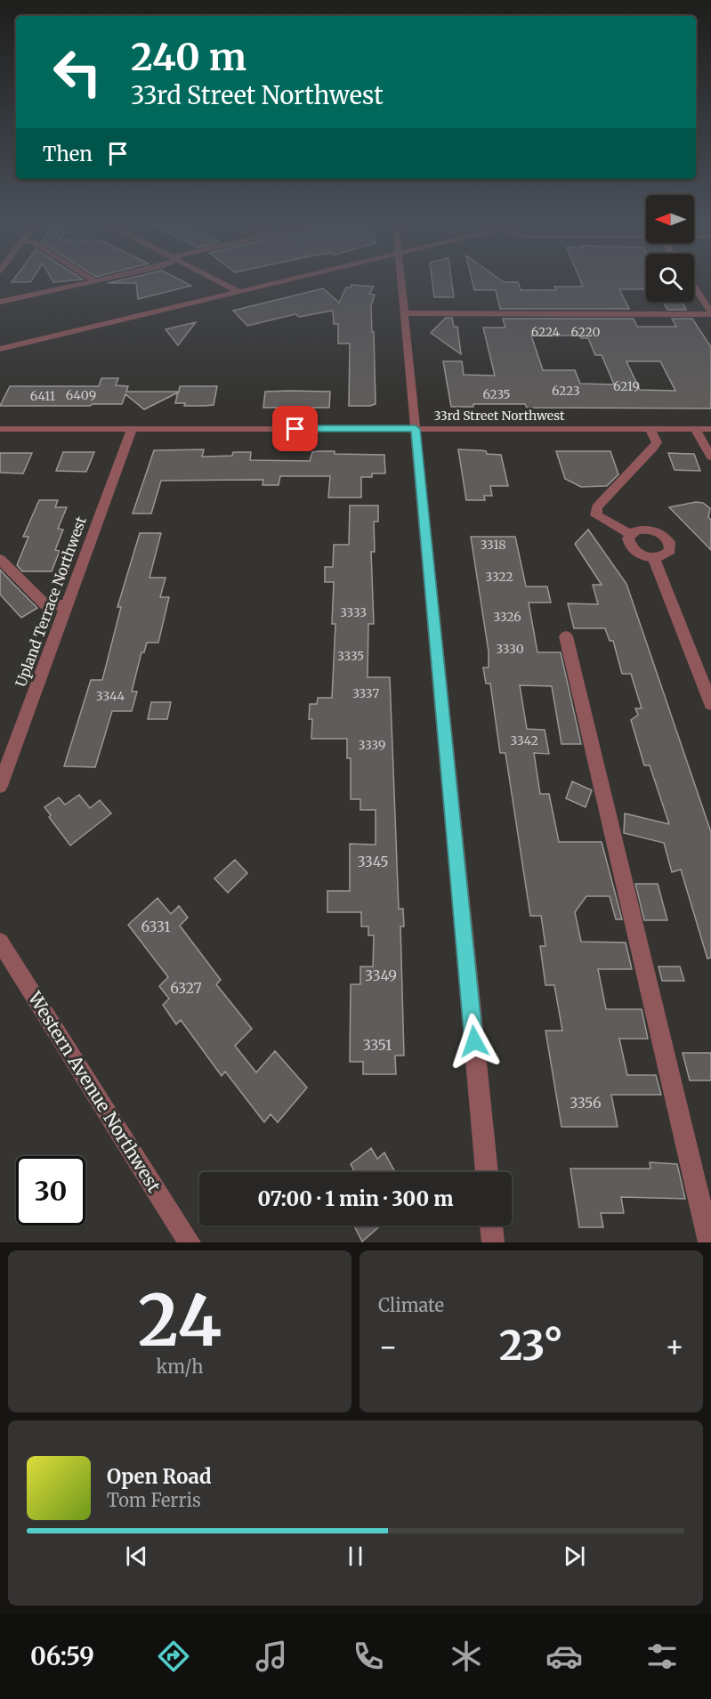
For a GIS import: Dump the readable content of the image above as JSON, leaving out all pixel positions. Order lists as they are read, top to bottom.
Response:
{
  "streets": {
    "street": ["33rd Street Northwest", "Upland Terrace Northwest", "Western Avenue Northwest"]
  },
  "crossings": [
    ["33rd Street Northwest", "Upland Terrace Northwest"]
  ],
  "house_numbers": [
    "6224",
    "6220",
    "6219",
    "6223",
    "6235",
    "6409",
    "6411",
    "3318",
    "3322",
    "3333",
    "3326",
    "3330",
    "3335",
    "3337",
    "3344",
    "3342",
    "3339",
    "3345",
    "6331",
    "3349",
    "6327",
    "3351",
    "3356"
  ],
  "north": "left",
  "page": {
    "turn": ["240 m", "33rd Street Northwest"],
    "then": "Then",
    "limit": "30",
    "trip": "07:00 · 1 min · 300 m",
    "tile": [
      ["24", "km/h"],
      "Climate"
    ],
    "heat": ["−", "23°", "+"],
    "song": ["Open Road", "Tom Ferris"],
    "tabs": "06:59"
  }
}
